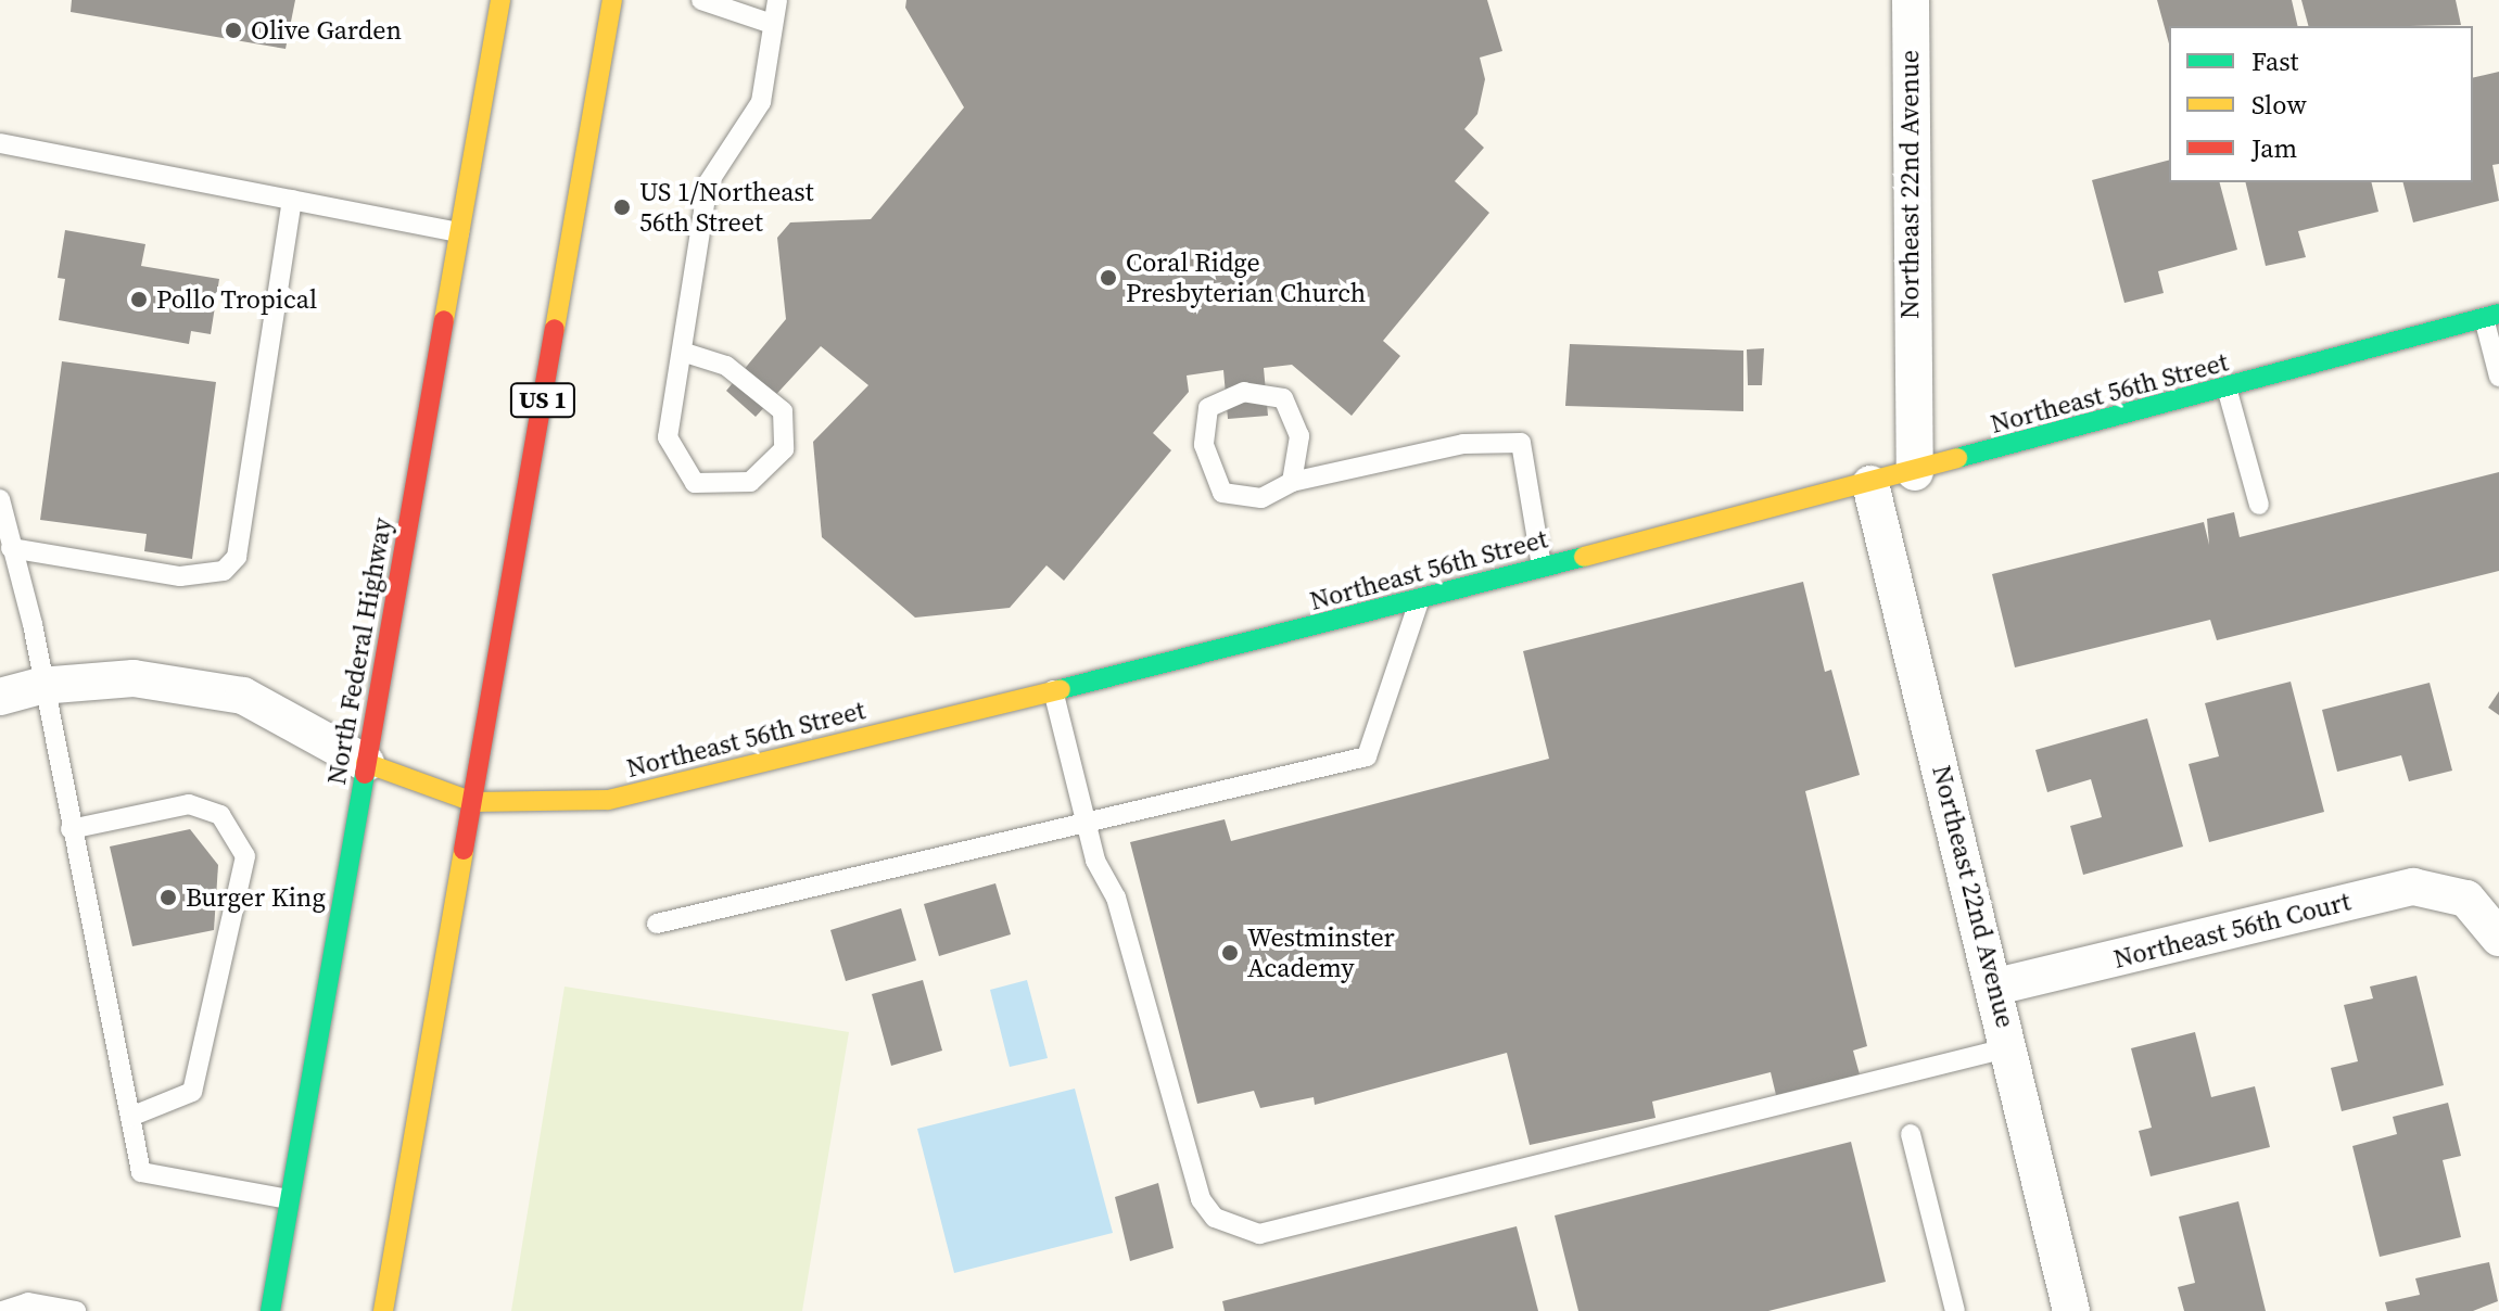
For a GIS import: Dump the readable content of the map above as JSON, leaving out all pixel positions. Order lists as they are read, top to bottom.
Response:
{
  "streets": {
    "main road": ["Northeast 56th Street", "US 1", "North Federal Highway"],
    "street": ["Northeast 22nd Avenue", "Northeast 56th Court"]
  },
  "crossings": [
    ["Northeast 22nd Avenue", "Northeast 56th Street"],
    ["Northeast 22nd Avenue", "Northeast 56th Court"],
    ["Northeast 56th Street", "US 1"],
    ["Northeast 56th Street", "North Federal Highway"]
  ],
  "places": [
    "Olive Garden",
    "US 1/Northeast 56th Street",
    "Coral Ridge Presbyterian Church",
    "Pollo Tropical",
    "Burger King",
    "Westminster Academy"
  ],
  "legend": ["Fast", "Slow", "Jam"]
}
